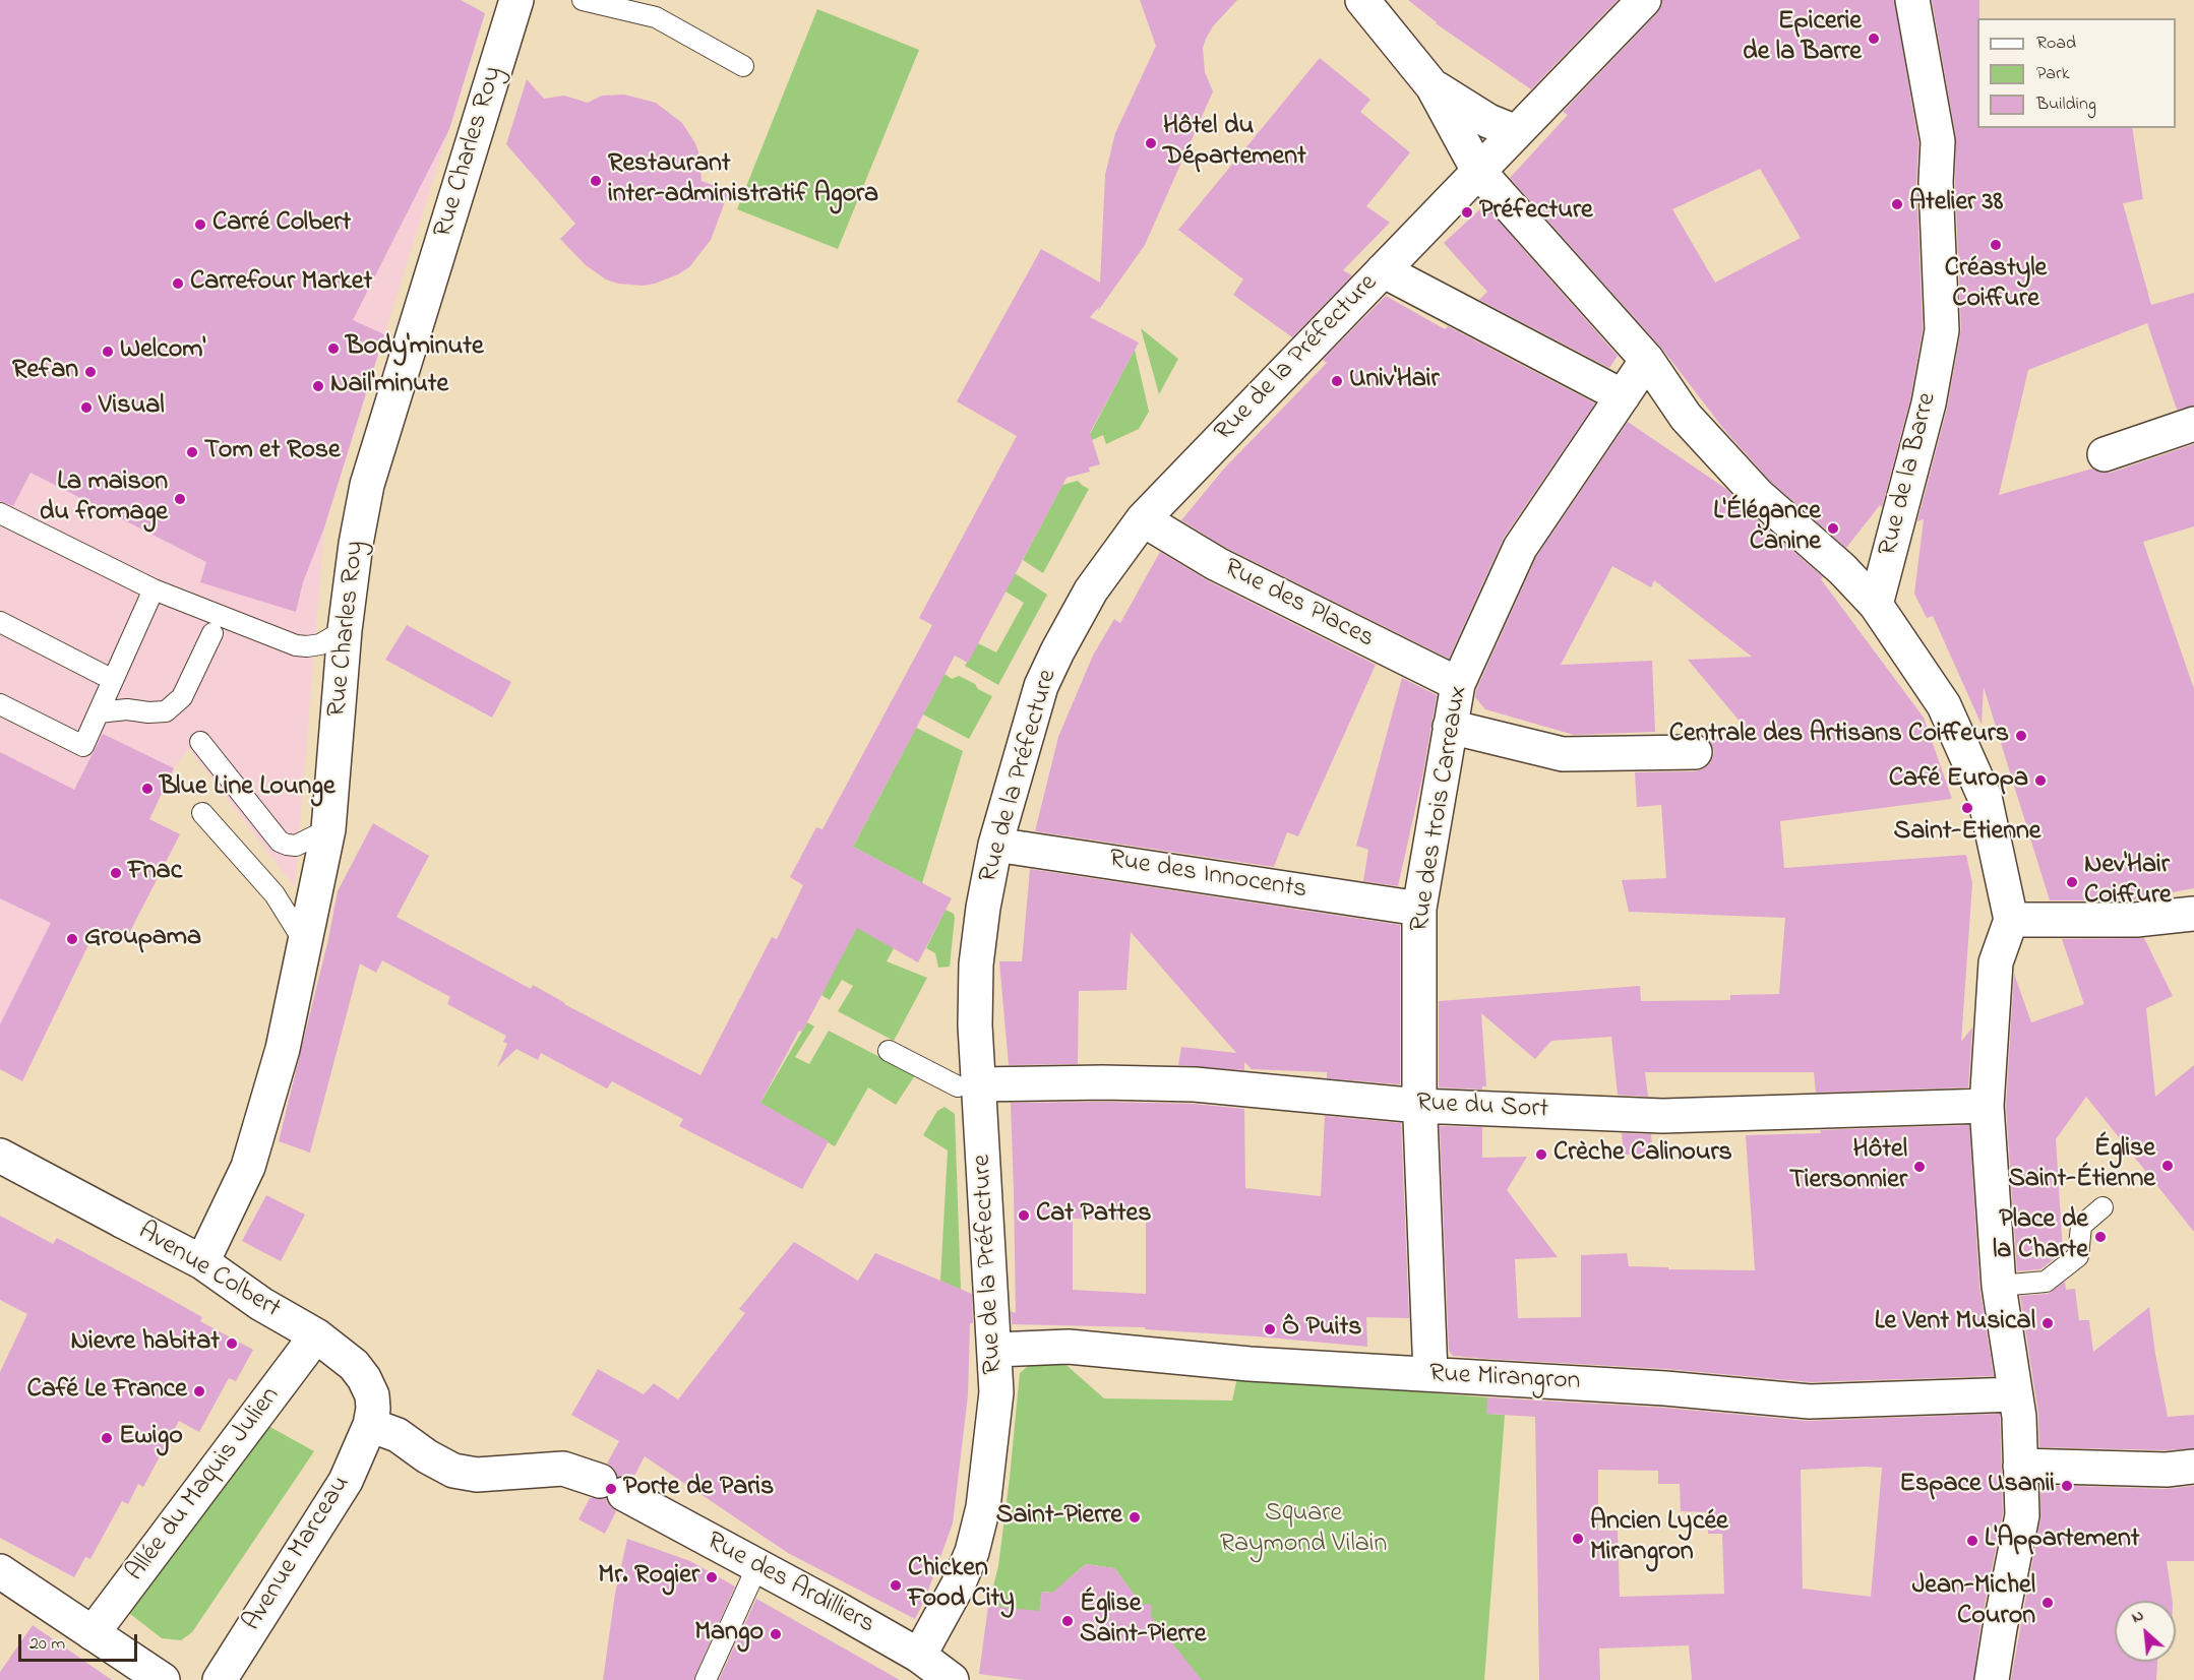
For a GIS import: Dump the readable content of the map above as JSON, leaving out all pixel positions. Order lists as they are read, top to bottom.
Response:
{
  "streets": {
    "street": [
      "Rue Charles Roy",
      "Rue de la Préfecture",
      "Rue de la Barre",
      "Rue des Places",
      "Rue des trois Carreaux",
      "Rue des Innocents",
      "Rue du Sort",
      "Avenue Colbert",
      "Rue Mirangron",
      "Allée du Maquis Julien",
      "Avenue Marceau",
      "Rue des Ardilliers"
    ]
  },
  "crossings": [
    ["Rue Charles Roy", "Avenue Colbert"],
    ["Rue de la Préfecture", "Rue des Places"],
    ["Rue de la Préfecture", "Rue des Innocents"],
    ["Rue de la Préfecture", "Rue du Sort"],
    ["Rue de la Préfecture", "Rue Mirangron"],
    ["Rue de la Préfecture", "Rue des Ardilliers"],
    ["Rue des Places", "Rue des trois Carreaux"],
    ["Rue des trois Carreaux", "Rue des Innocents"],
    ["Rue des trois Carreaux", "Rue du Sort"],
    ["Rue des trois Carreaux", "Rue Mirangron"],
    ["Avenue Colbert", "Allée du Maquis Julien"],
    ["Avenue Colbert", "Avenue Marceau"],
    ["Avenue Colbert", "Rue des Ardilliers"],
    ["Avenue Marceau", "Rue des Ardilliers"]
  ],
  "parks": ["Square Raymond Vilain"],
  "places": [
    "Epicerie de la Barre",
    "Hôtel du Département",
    "Restaurant inter-administratif Agora",
    "Atelier 38",
    "Préfecture",
    "Carré Colbert",
    "Créastyle Coiffure",
    "Carrefour Market",
    "Body'minute",
    "Welcom'",
    "Refan",
    "Univ'Hair",
    "Nail'minute",
    "Visual",
    "Tom et Rose",
    "La maison du fromage",
    "L'Élégance Canine",
    "Centrale des Artisans Coiffeurs",
    "Café Europa",
    "Blue Line Lounge",
    "Saint-Etienne",
    "Fnac",
    "Nev'Hair Coiffure",
    "Groupama",
    "Crèche Calinours",
    "Église Saint-Étienne",
    "Hôtel Tiersonnier",
    "Cat Pattes",
    "Place de la Charte",
    "Le Vent Musical",
    "Ô Puits",
    "Nievre habitat",
    "Café Le France",
    "Ewigo",
    "Espace Usanii",
    "Porte de Paris",
    "Saint-Pierre",
    "Ancien Lycée Mirangron",
    "L'Appartement",
    "Mr. Rogier",
    "Chicken Food City",
    "Jean-Michel Couron",
    "Église Saint-Pierre",
    "Mango"
  ],
  "legend": ["Road", "Park", "Building"],
  "scale_bar": "20 m",
  "north": "top left"
}
